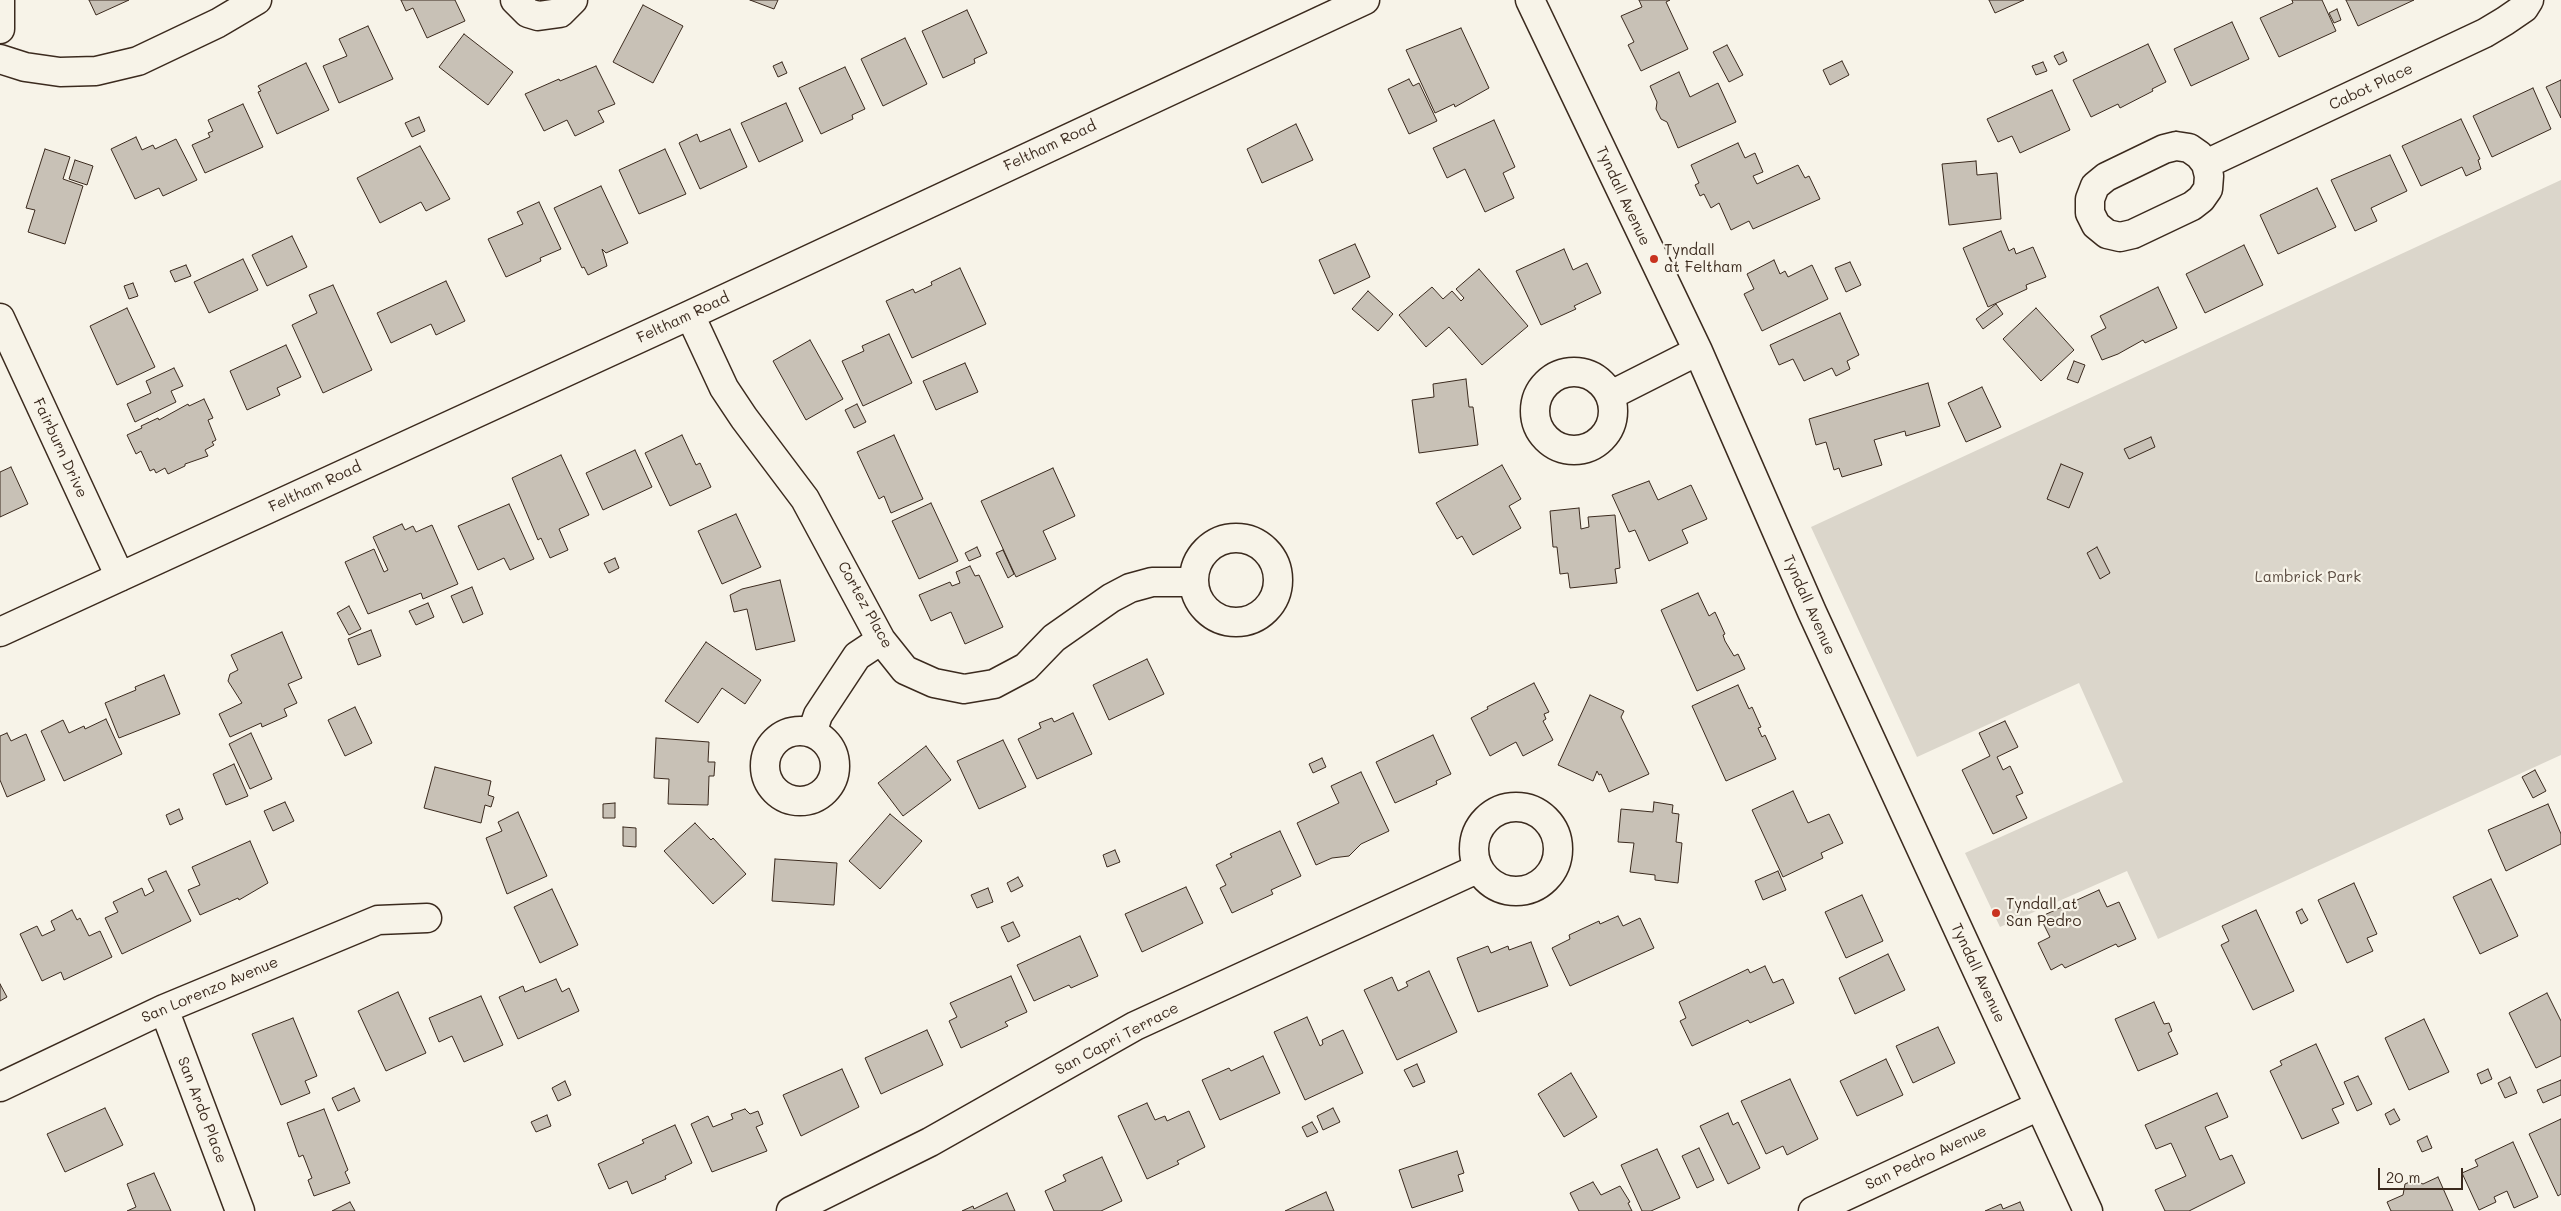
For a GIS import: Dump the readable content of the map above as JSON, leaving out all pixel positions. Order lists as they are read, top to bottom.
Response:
{
  "streets": {
    "street": [
      "Cabot Place",
      "Feltham Road",
      "Tyndall Avenue",
      "Fairburn Drive",
      "Cortez Place",
      "San Lorenzo Avenue",
      "San Capri Terrace",
      "San Ardo Place",
      "San Pedro Avenue"
    ]
  },
  "crossings": [
    ["Feltham Road", "Fairburn Drive"],
    ["Feltham Road", "Cortez Place"],
    ["Tyndall Avenue", "San Pedro Avenue"],
    ["San Lorenzo Avenue", "San Ardo Place"]
  ],
  "parks": ["Lambrick Park"],
  "places": ["Tyndall at Feltham", "Tyndall at San Pedro"],
  "scale_bar": "20 m"
}
